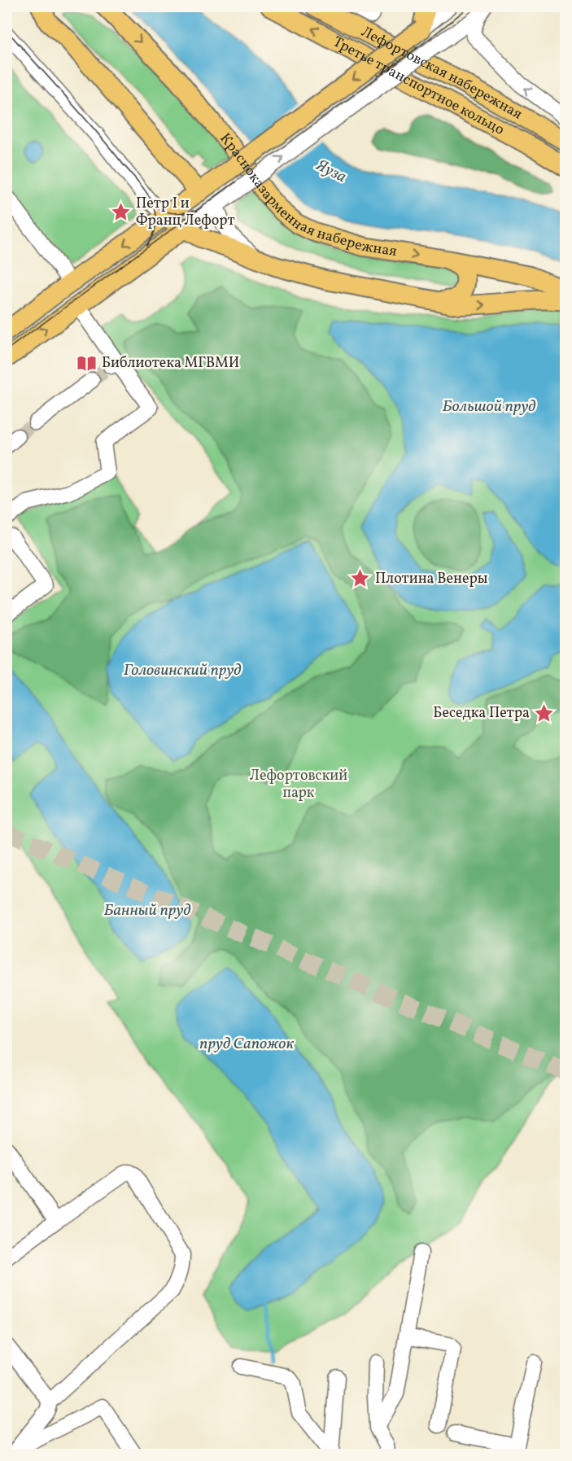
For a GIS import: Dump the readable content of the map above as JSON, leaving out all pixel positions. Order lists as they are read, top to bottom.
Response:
{
  "streets": {
    "main road": ["Лефортовская набережная", "Третье транспортное кольцо", "Красноказарменная набережная"]
  },
  "one_way": ["Третье транспортное кольцо"],
  "water": [
    "Яуза",
    "Большой пруд",
    "Головинский пруд",
    "Банный пруд",
    "пруд Сапожок"
  ],
  "parks": ["Лефортовский парк"],
  "places": {
    "place": ["Петр I и Франц Лефорт", "Плотина Венеры", "Беседка Петра"],
    "library": ["Библиотека МГВМИ"]
  }
}
